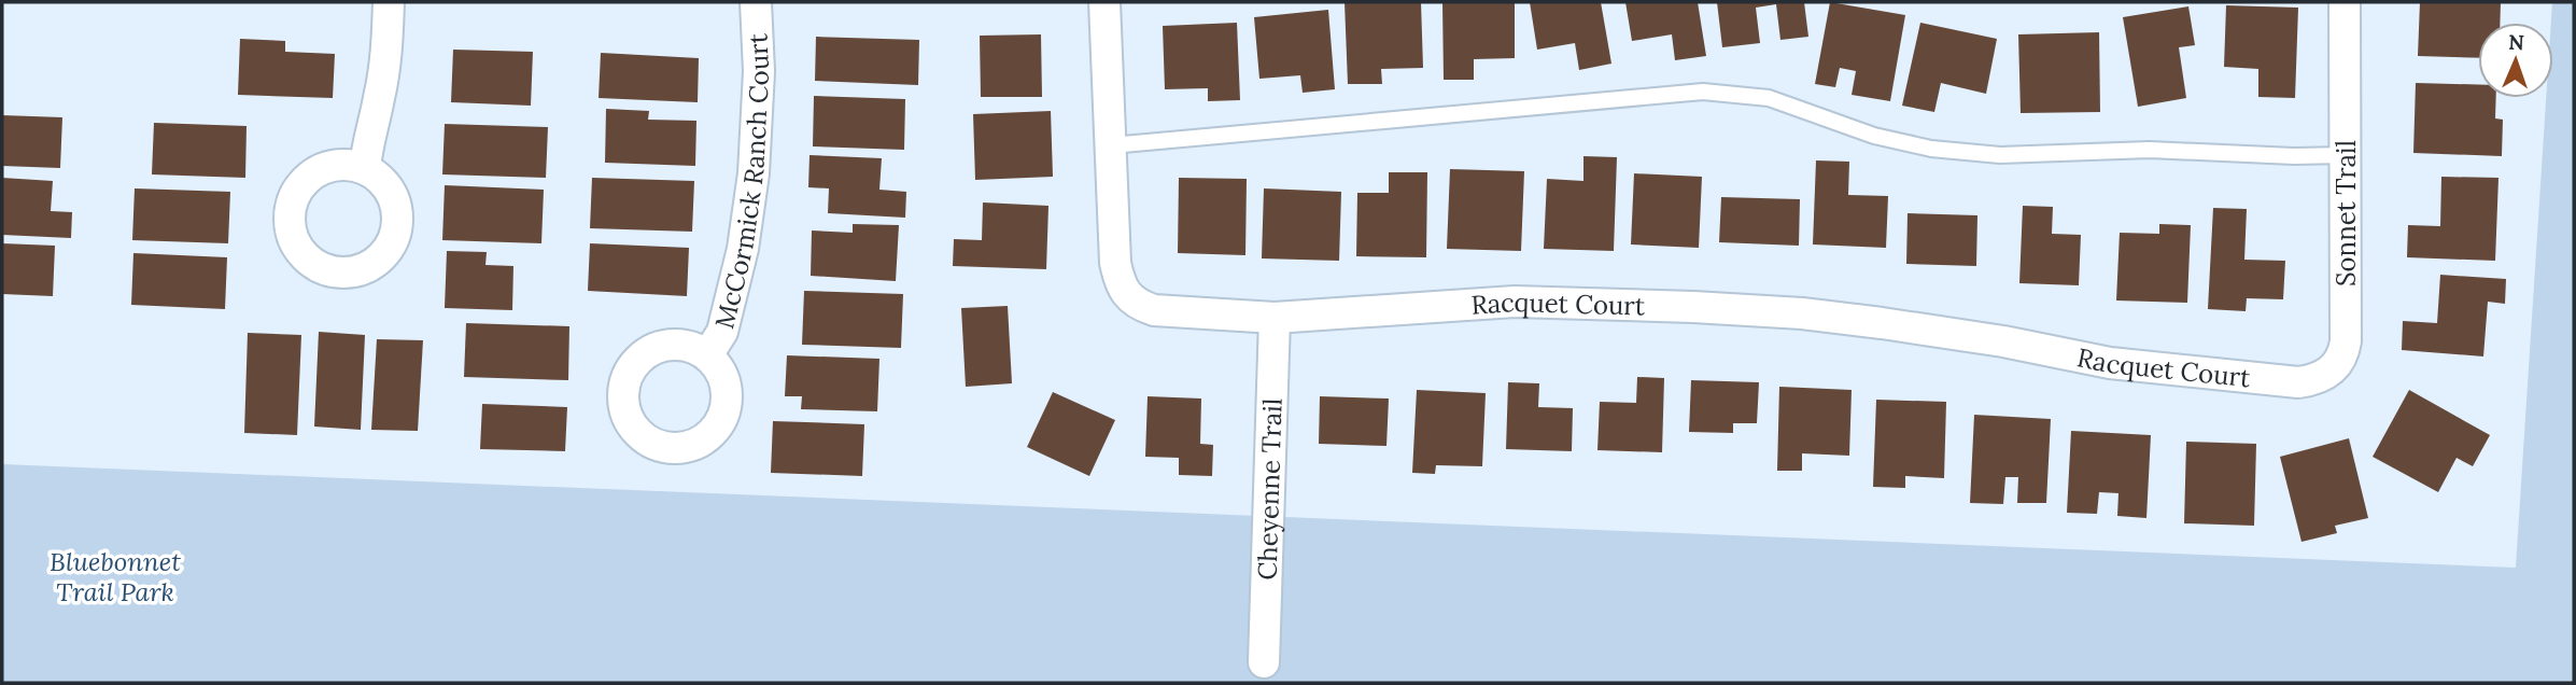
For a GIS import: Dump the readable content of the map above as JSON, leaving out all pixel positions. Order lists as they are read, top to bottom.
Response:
{
  "streets": {
    "street": [
      "McCormick Ranch Court",
      "Sonnet Trail",
      "Racquet Court",
      "Cheyenne Trail"
    ]
  },
  "crossings": [
    ["Sonnet Trail", "Racquet Court"],
    ["Racquet Court", "Cheyenne Trail"]
  ],
  "parks": ["Bluebonnet Trail Park"],
  "north": "top"
}
